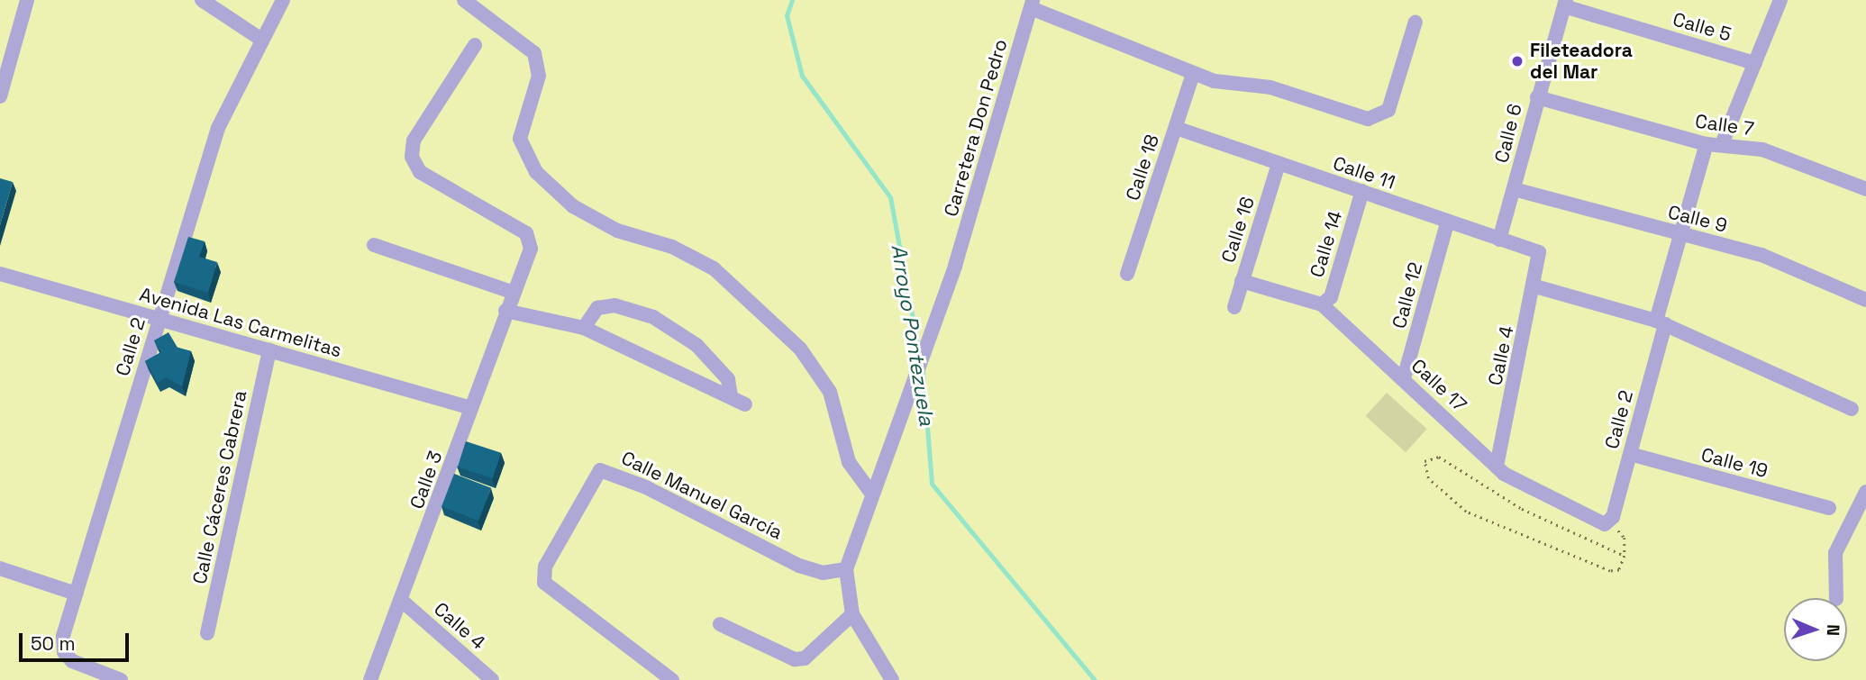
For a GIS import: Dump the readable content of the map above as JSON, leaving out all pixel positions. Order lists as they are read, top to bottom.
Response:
{
  "streets": {
    "street": [
      "Calle 5",
      "Calle 7",
      "Carretera Don Pedro",
      "Calle 6",
      "Calle 18",
      "Calle 11",
      "Calle 9",
      "Calle 16",
      "Calle 14",
      "Calle 12",
      "Avenida Las Carmelitas",
      "Calle 2",
      "Calle 4",
      "Calle 17",
      "Calle 19",
      "Calle 3",
      "Calle Cáceres Cabrera",
      "Calle Manuel García"
    ]
  },
  "crossings": [
    ["Calle 5", "Calle 6"],
    ["Calle 5", "Calle 2"],
    ["Calle 7", "Calle 6"],
    ["Calle 7", "Calle 2"],
    ["Calle 6", "Calle 11"],
    ["Calle 6", "Calle 9"],
    ["Calle 18", "Calle 11"],
    ["Calle 11", "Calle 16"],
    ["Calle 11", "Calle 14"],
    ["Calle 11", "Calle 12"],
    ["Calle 11", "Calle 4"],
    ["Calle 9", "Calle 2"],
    ["Calle 16", "Calle 17"],
    ["Calle 14", "Calle 17"],
    ["Calle 12", "Calle 17"],
    ["Avenida Las Carmelitas", "Calle 2"],
    ["Avenida Las Carmelitas", "Calle 3"],
    ["Avenida Las Carmelitas", "Calle Cáceres Cabrera"],
    ["Calle 2", "Calle 17"],
    ["Calle 2", "Calle 19"],
    ["Calle 4", "Calle 17"],
    ["Calle 4", "Calle 3"]
  ],
  "water": ["Arroyo Pontezuela"],
  "places": ["Fileteadora del Mar"],
  "scale_bar": "50 m",
  "north": "right"
}
